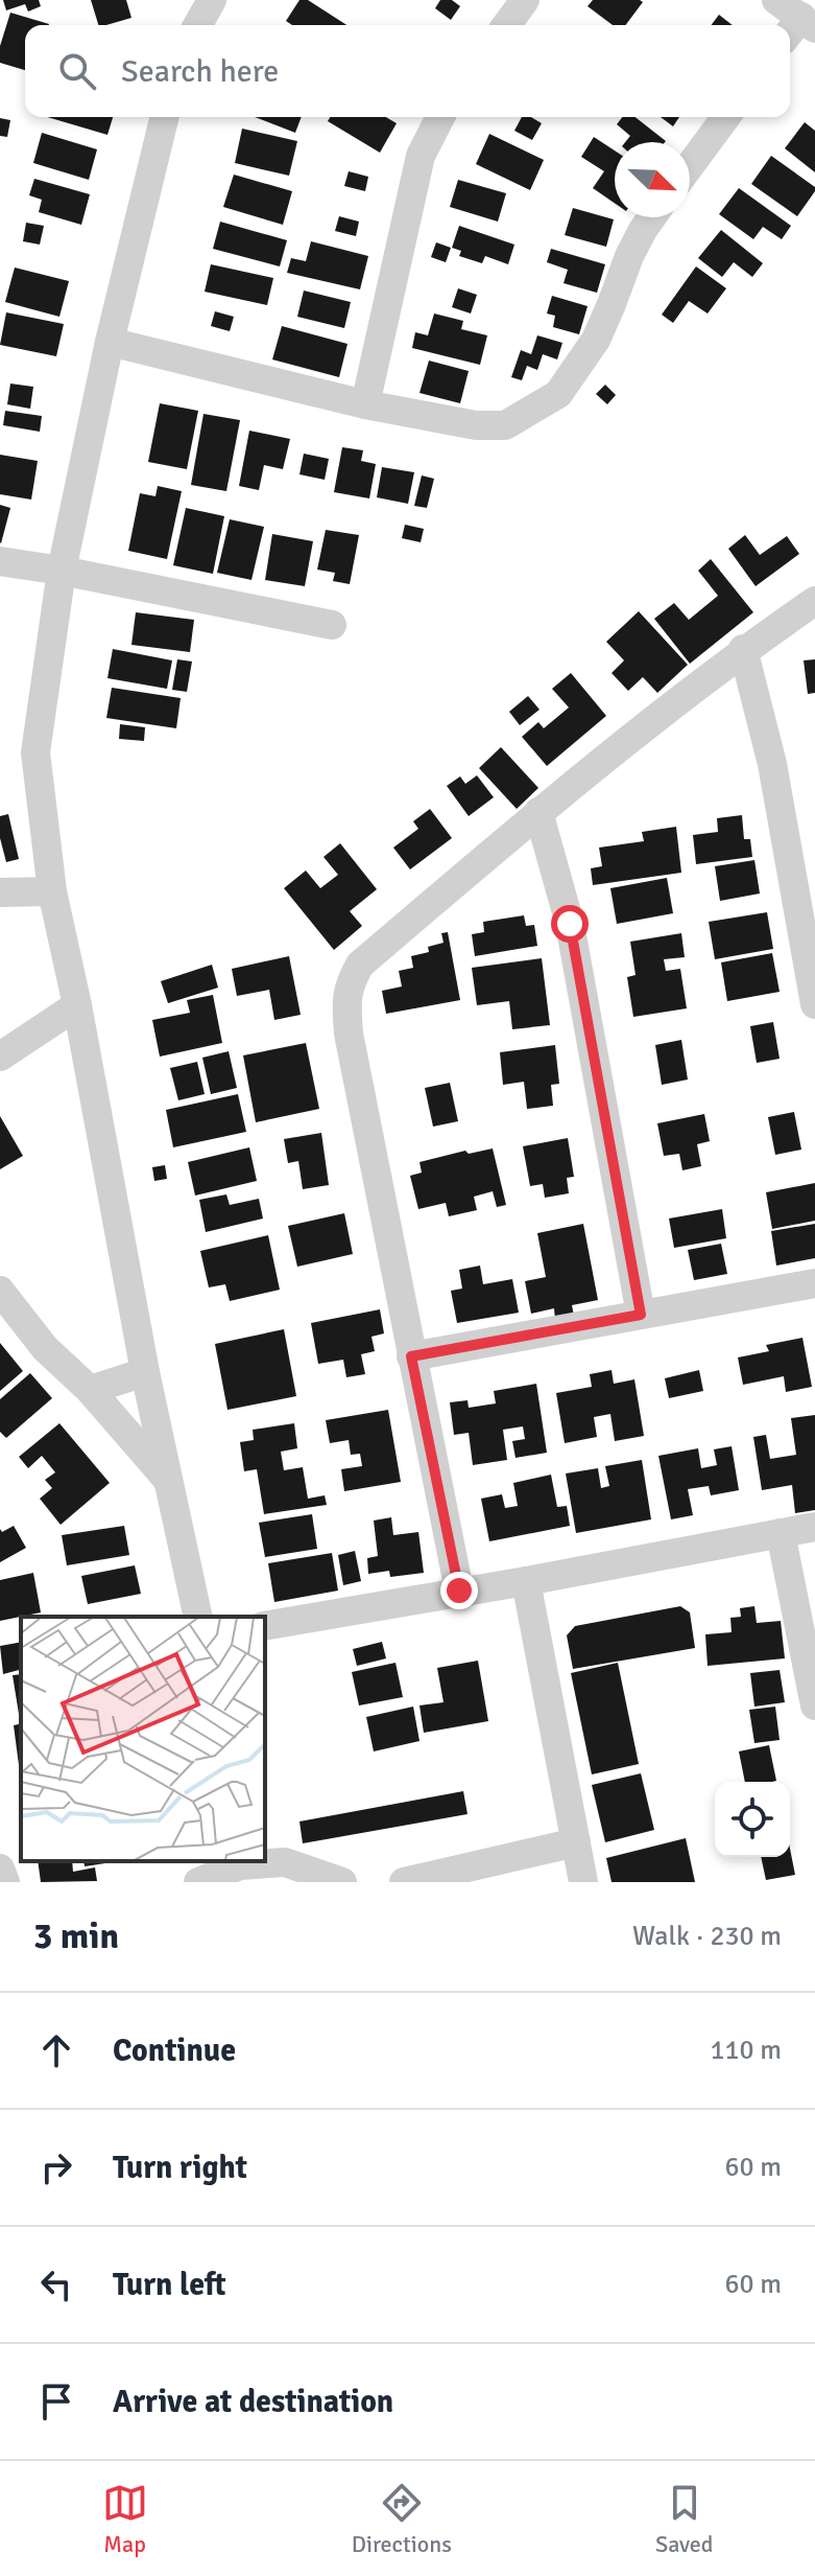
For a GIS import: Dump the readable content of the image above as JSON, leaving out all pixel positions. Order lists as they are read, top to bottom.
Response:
{
  "north": "bottom right",
  "page": {
    "search": "Search here",
    "heading": ["3 min", "Walk · 230 m"],
    "list": [
      ["Continue", "110 m"],
      ["Turn right", "60 m"],
      ["Turn left", "60 m"],
      "Arrive at destination"
    ],
    "nav": ["Map", "Directions", "Saved"]
  }
}
